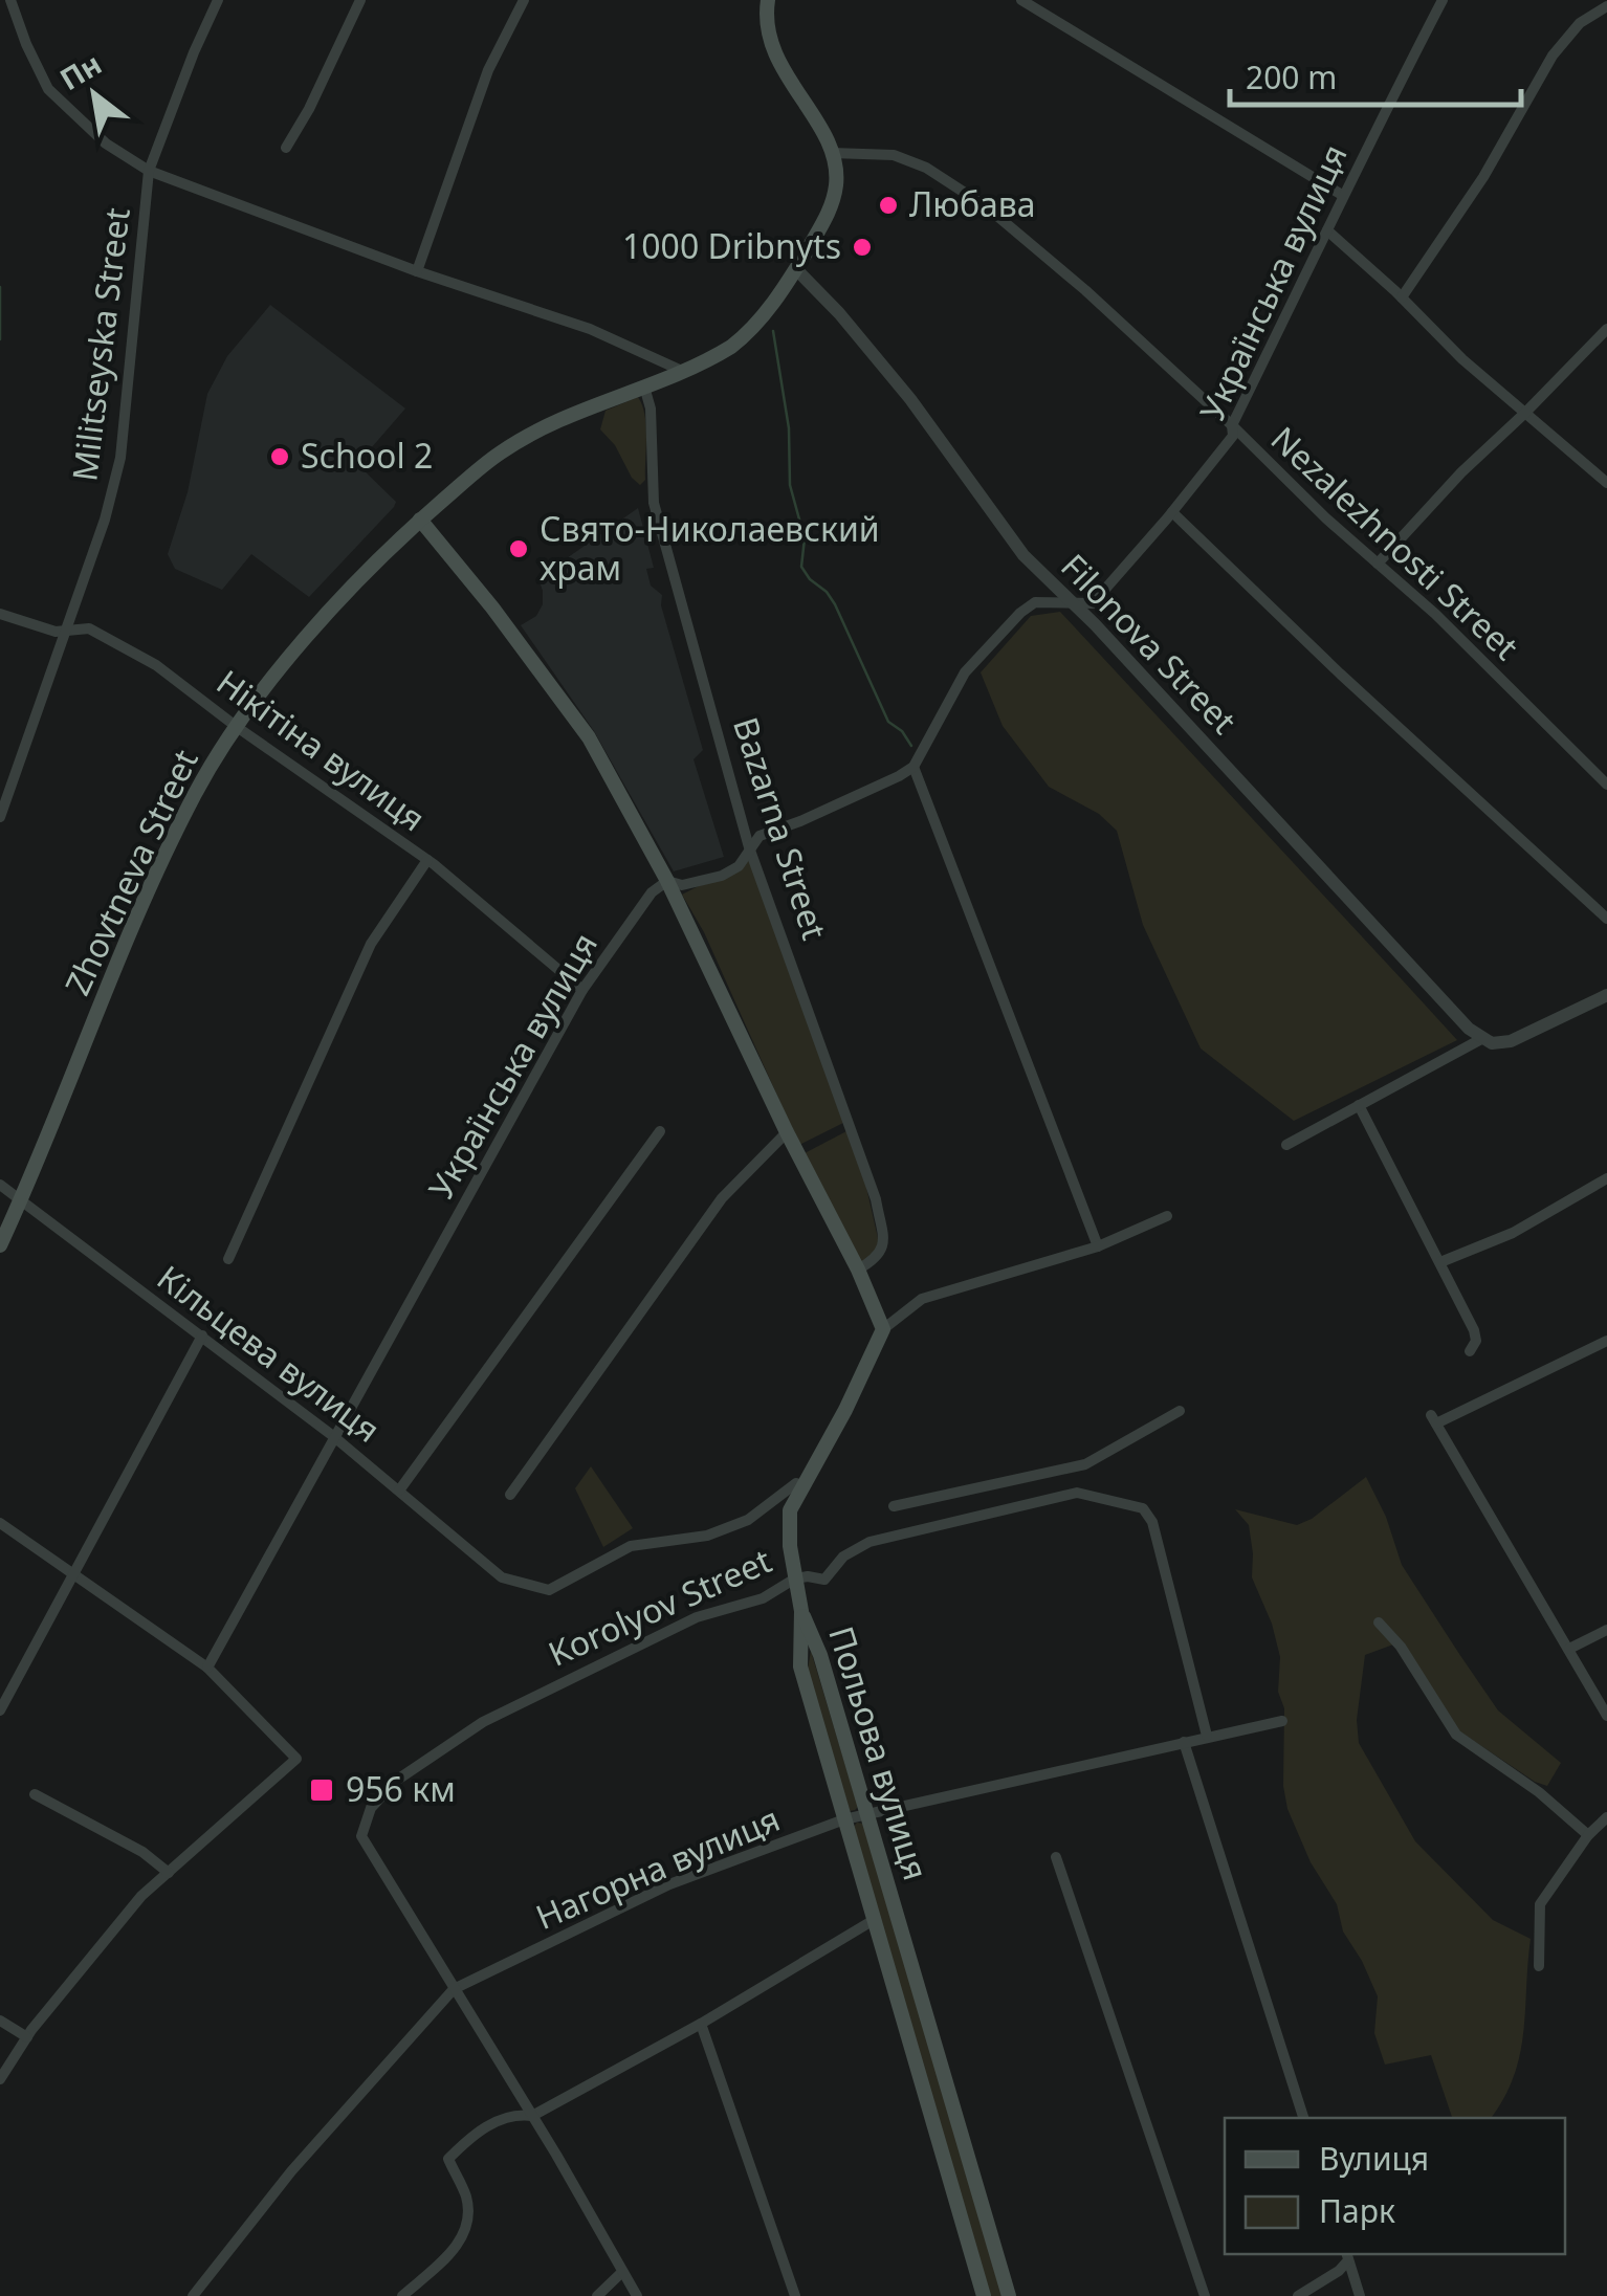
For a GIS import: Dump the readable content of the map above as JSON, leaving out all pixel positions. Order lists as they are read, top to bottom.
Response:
{
  "streets": {
    "main road": ["Zhovtneva Street", "Польова вулиця"],
    "street": [
      "Українська вулиця",
      "Militseyska Street",
      "Nezalezhnosti Street",
      "Filonova Street",
      "Нікітіна вулиця",
      "Bazarna Street",
      "Кільцева вулиця",
      "Korolyov Street",
      "Нагорна вулиця"
    ]
  },
  "crossings": [
    ["Українська вулиця", "Nezalezhnosti Street"],
    ["Українська вулиця", "Filonova Street"],
    ["Українська вулиця", "Нікітіна вулиця"],
    ["Українська вулиця", "Кільцева вулиця"],
    ["Militseyska Street", "Нікітіна вулиця"],
    ["Nezalezhnosti Street", "Zhovtneva Street"],
    ["Filonova Street", "Zhovtneva Street"],
    ["Нікітіна вулиця", "Zhovtneva Street"],
    ["Bazarna Street", "Zhovtneva Street"],
    ["Zhovtneva Street", "Кільцева вулиця"],
    ["Korolyov Street", "Нагорна вулиця"],
    ["Польова вулиця", "Нагорна вулиця"]
  ],
  "places": {
    "other": [
      "Любава",
      "1000 Dribnyts",
      "School 2",
      "Свято-Николаевский храм"
    ],
    "transit": ["956 км"]
  },
  "legend": ["Вулиця", "Парк"],
  "scale_bar": "200 m",
  "north": "top left"
}
